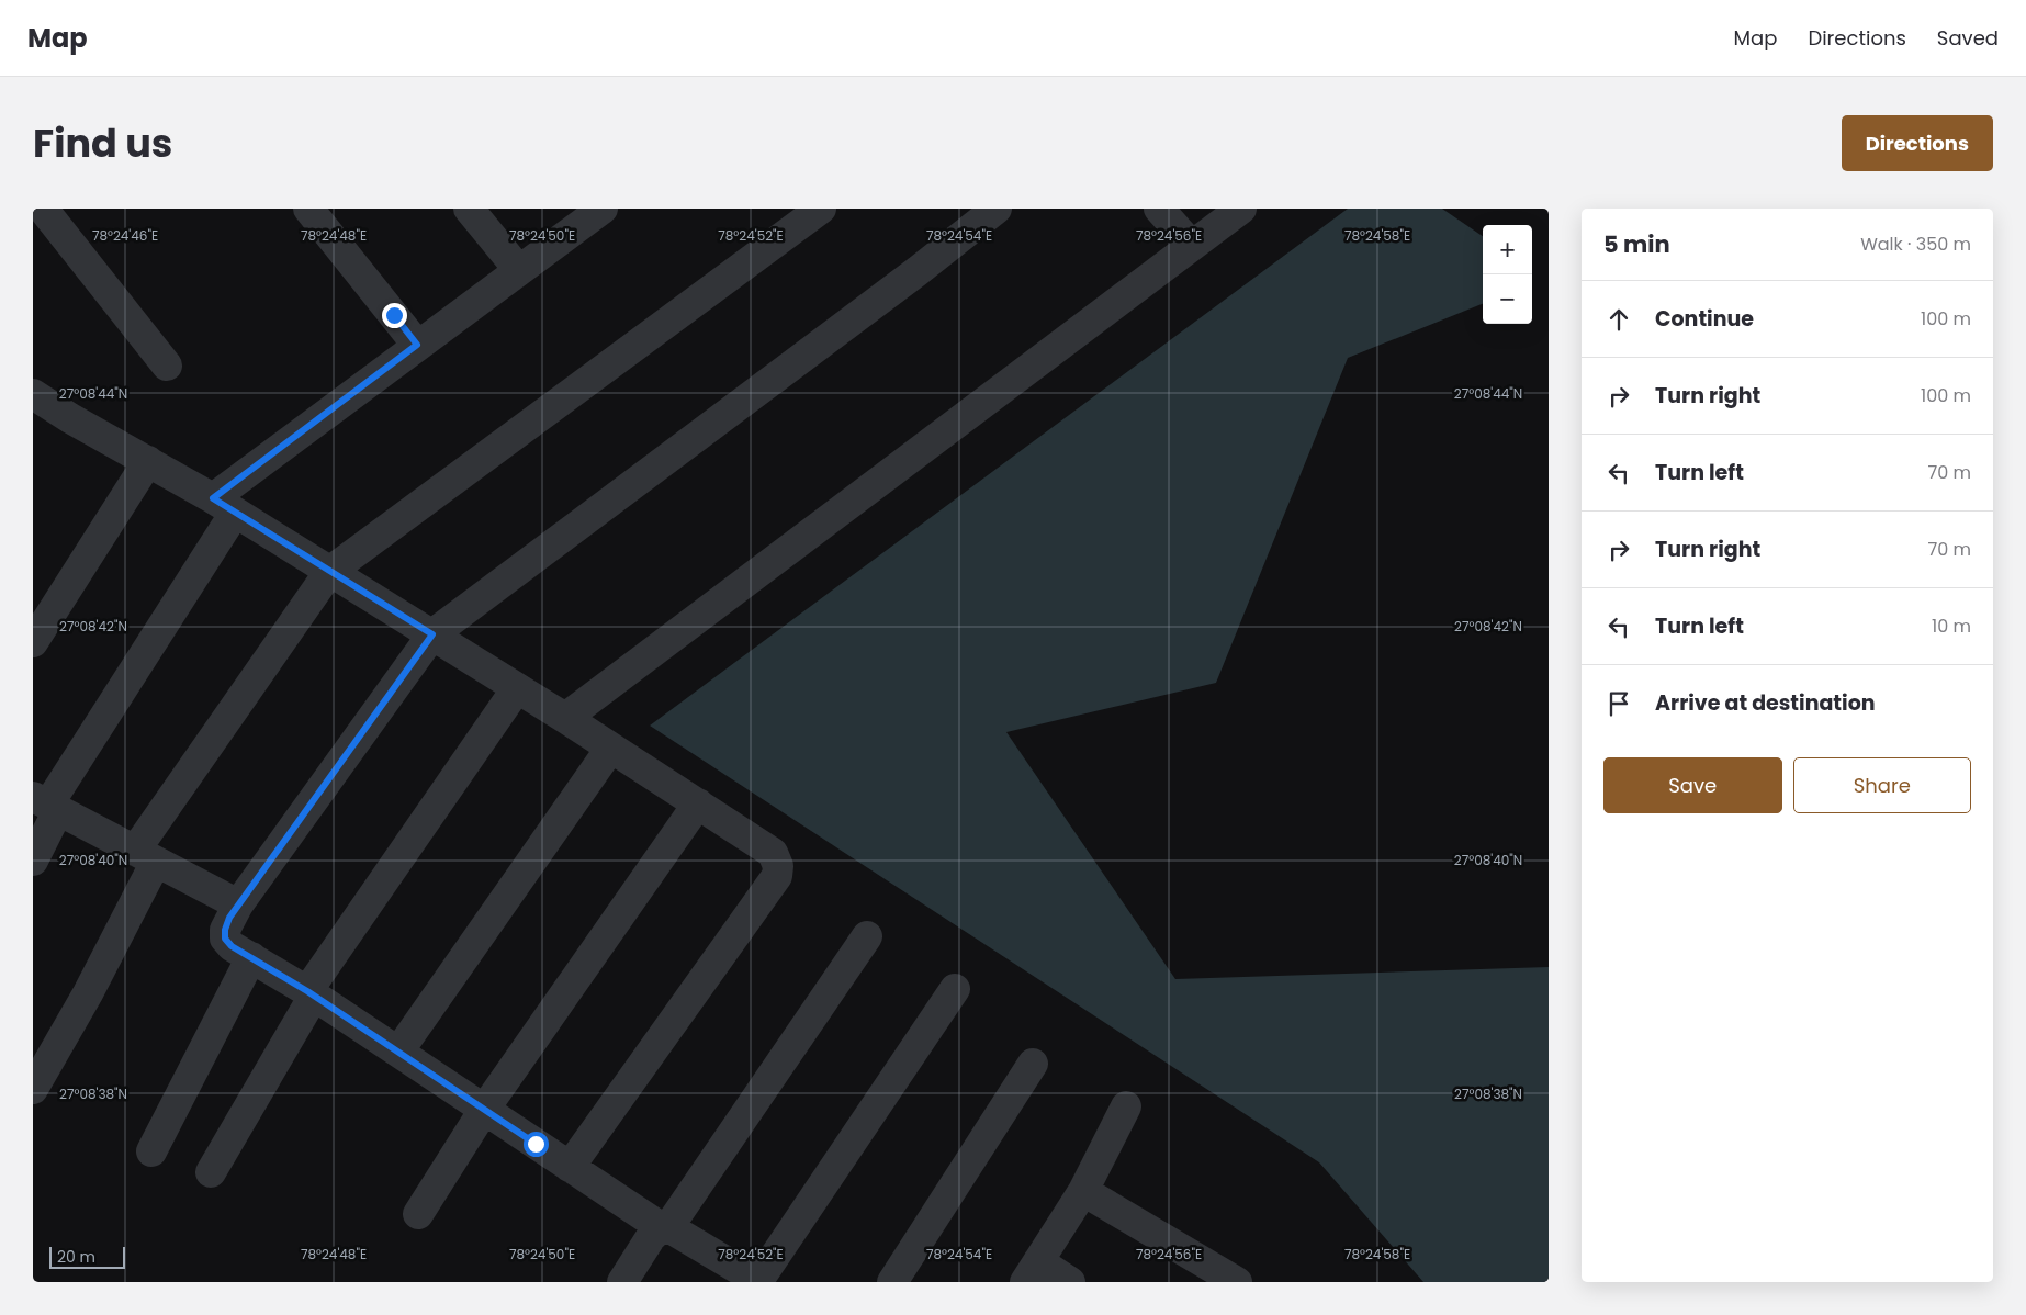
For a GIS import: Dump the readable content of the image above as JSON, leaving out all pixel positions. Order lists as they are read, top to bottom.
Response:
{
  "scale_bar": "20 m",
  "page": {
    "header": "Map",
    "nav": ["Map", "Directions", "Saved"],
    "title": "Find us",
    "buttons": [
      "Directions",
      ["Save", "Share"]
    ],
    "heading": ["5 min", "Walk · 350 m"],
    "map_buttons": ["+", "−"],
    "list": [
      ["Continue", "100 m"],
      ["Turn right", "100 m"],
      ["Turn left", "70 m"],
      ["Turn right", "70 m"],
      ["Turn left", "10 m"],
      "Arrive at destination"
    ],
    "scale": "20 m"
  },
  "coordinates": [
    "78°24'46\"E",
    "78°24'48\"E",
    "78°24'50\"E",
    "78°24'52\"E",
    "78°24'54\"E",
    "78°24'56\"E",
    "78°24'58\"E",
    "27°08'44\"N",
    "27°08'42\"N",
    "27°08'40\"N",
    "27°08'38\"N"
  ]
}
